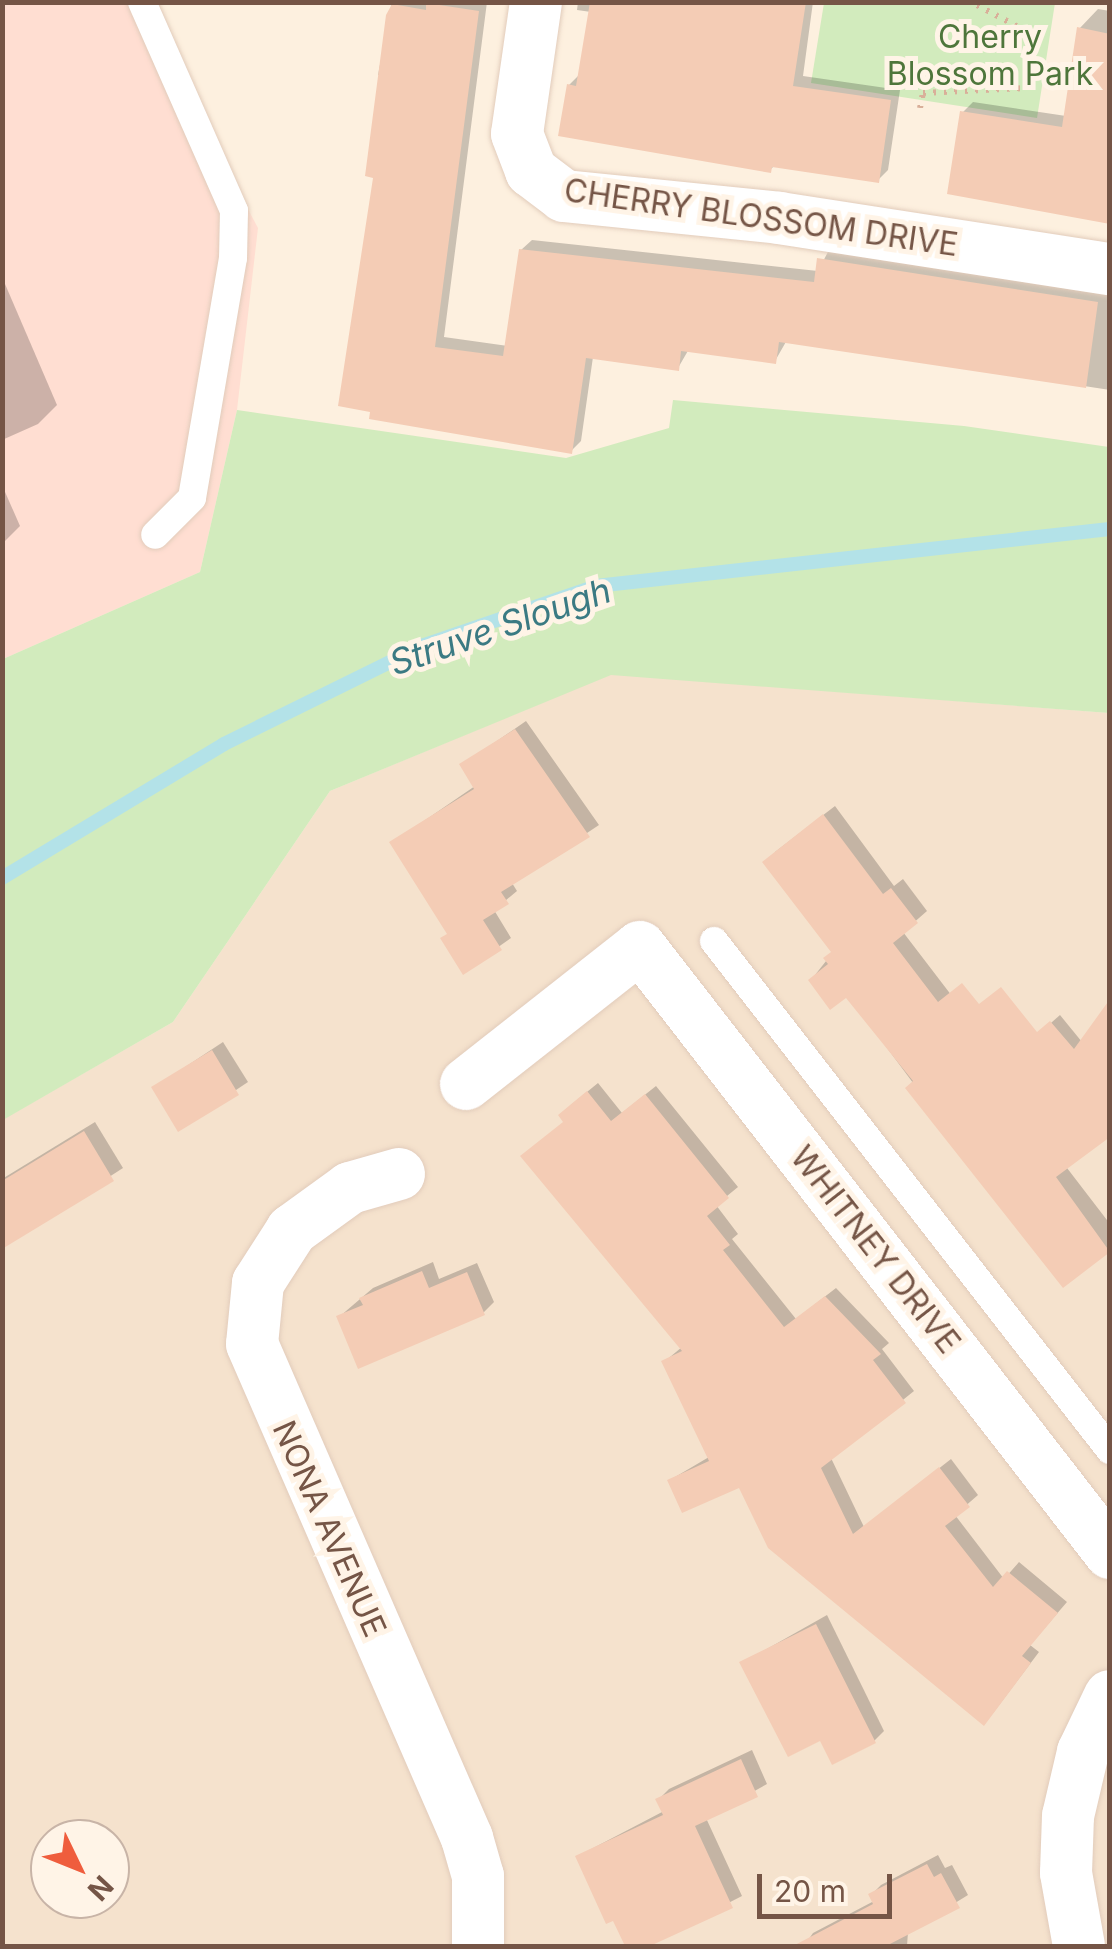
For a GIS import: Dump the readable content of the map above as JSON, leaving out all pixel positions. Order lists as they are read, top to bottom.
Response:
{
  "streets": {
    "street": ["CHERRY BLOSSOM DRIVE", "WHITNEY DRIVE", "NONA AVENUE"]
  },
  "water": ["Struve Slough"],
  "parks": ["Cherry Blossom Park"],
  "scale_bar": "20 m",
  "north": "bottom right"
}
